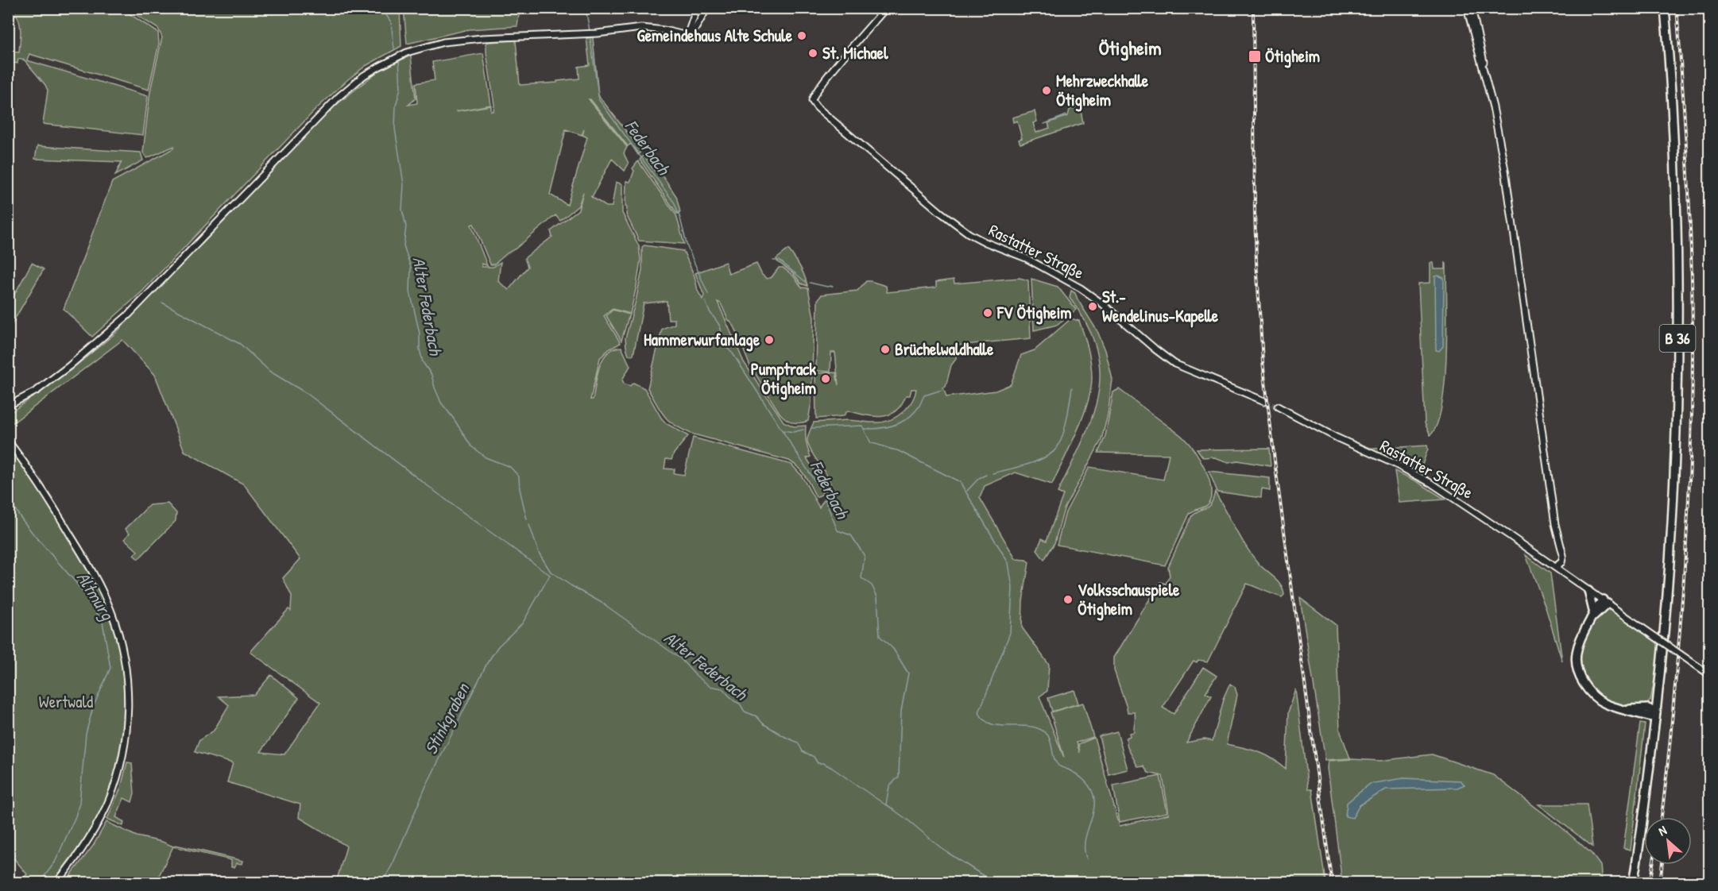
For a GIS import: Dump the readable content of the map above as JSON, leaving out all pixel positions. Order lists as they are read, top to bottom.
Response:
{
  "streets": {
    "main road": ["B 36"],
    "street": ["Rastatter Straße"]
  },
  "districts": ["Ötigheim"],
  "water": [
    "Federbach",
    "Alter Federbach",
    "Altmurg",
    "Stinkgraben"
  ],
  "parks": ["Wertwald"],
  "places": {
    "other": [
      "Gemeindehaus Alte Schule",
      "St. Michael",
      "Mehrzweckhalle Ötigheim",
      "St.- Wendelinus-Kapelle",
      "FV Ötigheim",
      "Hammerwurfanlage",
      "Brüchelwaldhalle",
      "Pumptrack Ötigheim",
      "Volksschauspiele Ötigheim"
    ],
    "transit": ["Ötigheim"]
  },
  "north": "top left"
}
